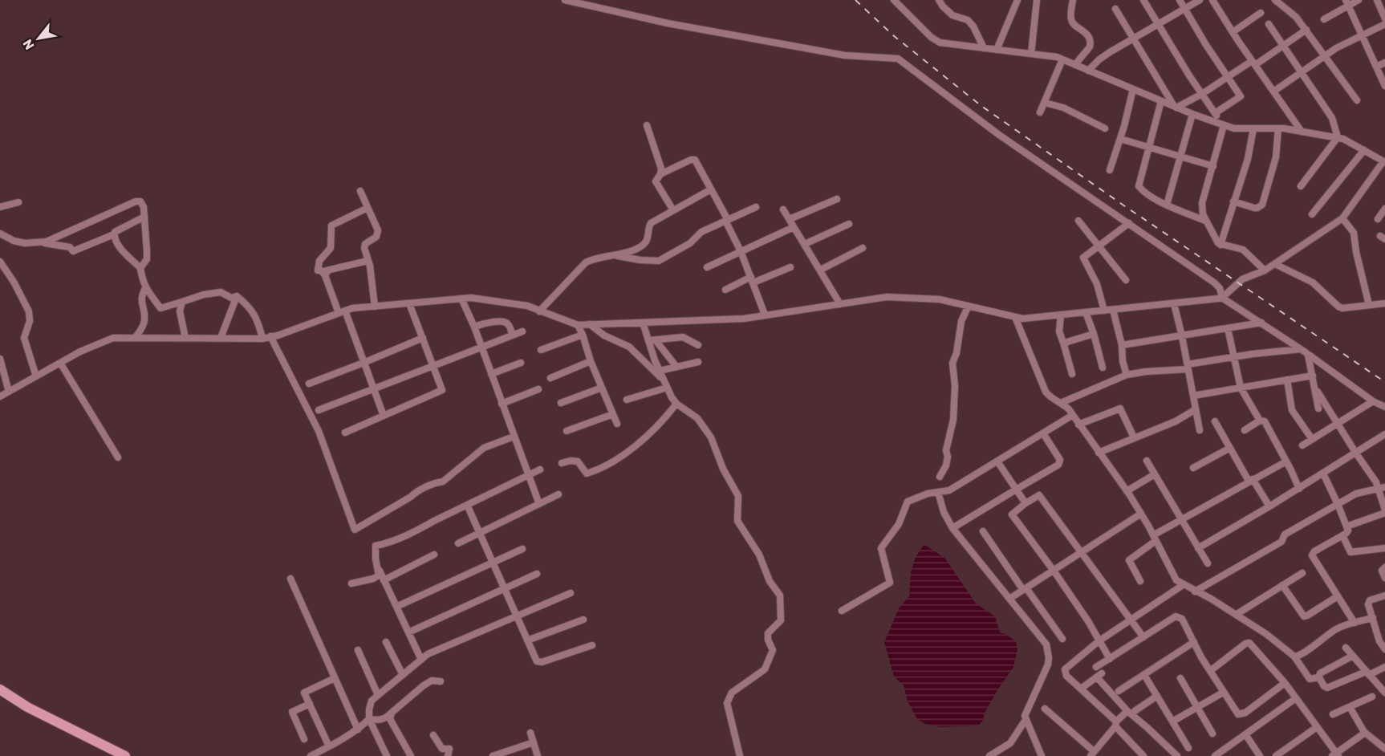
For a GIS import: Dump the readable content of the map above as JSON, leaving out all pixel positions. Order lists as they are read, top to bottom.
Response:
{
  "north": "bottom left"
}
